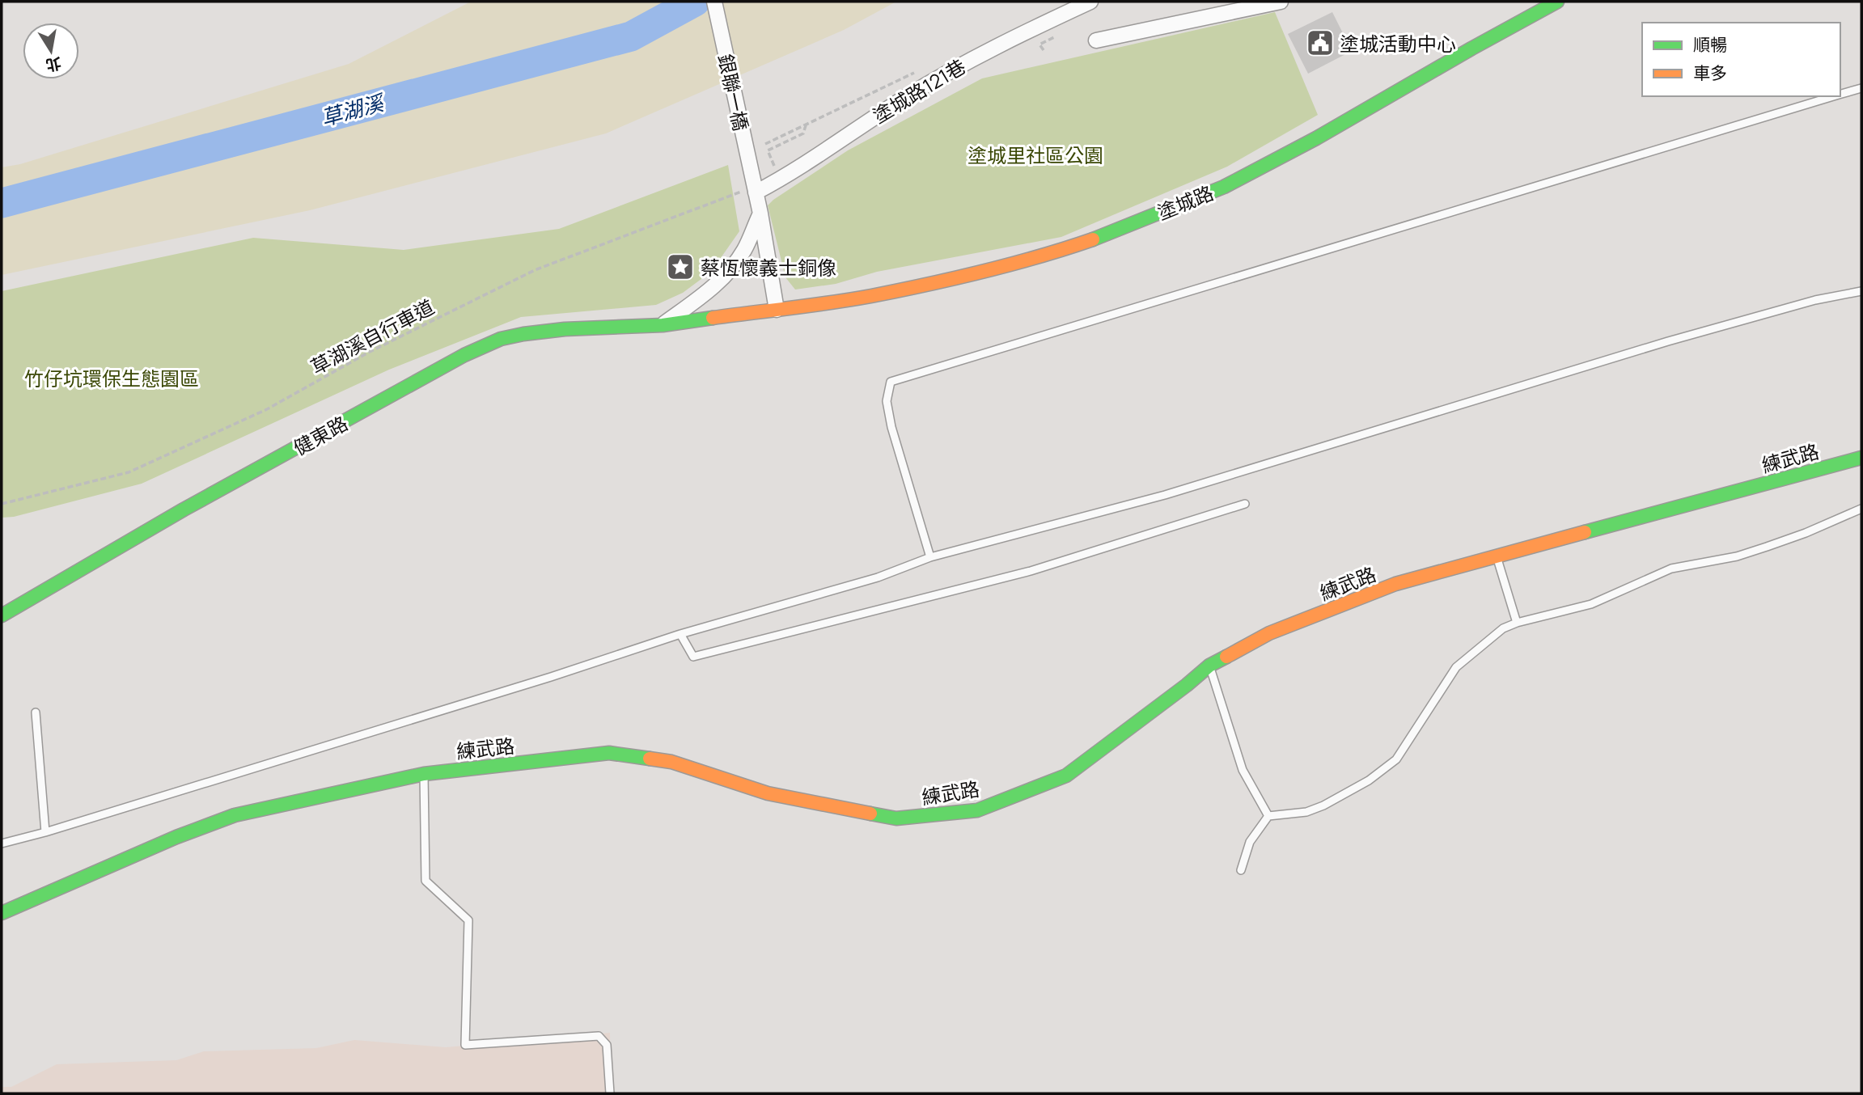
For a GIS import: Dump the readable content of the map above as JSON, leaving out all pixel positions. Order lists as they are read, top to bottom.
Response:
{
  "streets": {
    "street": [
      "塗城路121巷",
      "銀聯一橋",
      "塗城路",
      "健東路",
      "練武路"
    ],
    "path": ["草湖溪自行車道"]
  },
  "crossings": [
    ["塗城路121巷", "銀聯一橋"],
    ["塗城路121巷", "草湖溪自行車道"],
    ["銀聯一橋", "草湖溪自行車道"],
    ["塗城路", "健東路"]
  ],
  "water": ["草湖溪"],
  "parks": ["塗城里社區公園", "竹仔坑環保生態園區"],
  "places": {
    "public building": ["塗城活動中心"],
    "place": ["蔡恆懷義士銅像"]
  },
  "legend": ["順暢", "車多"],
  "north": "bottom"
}
